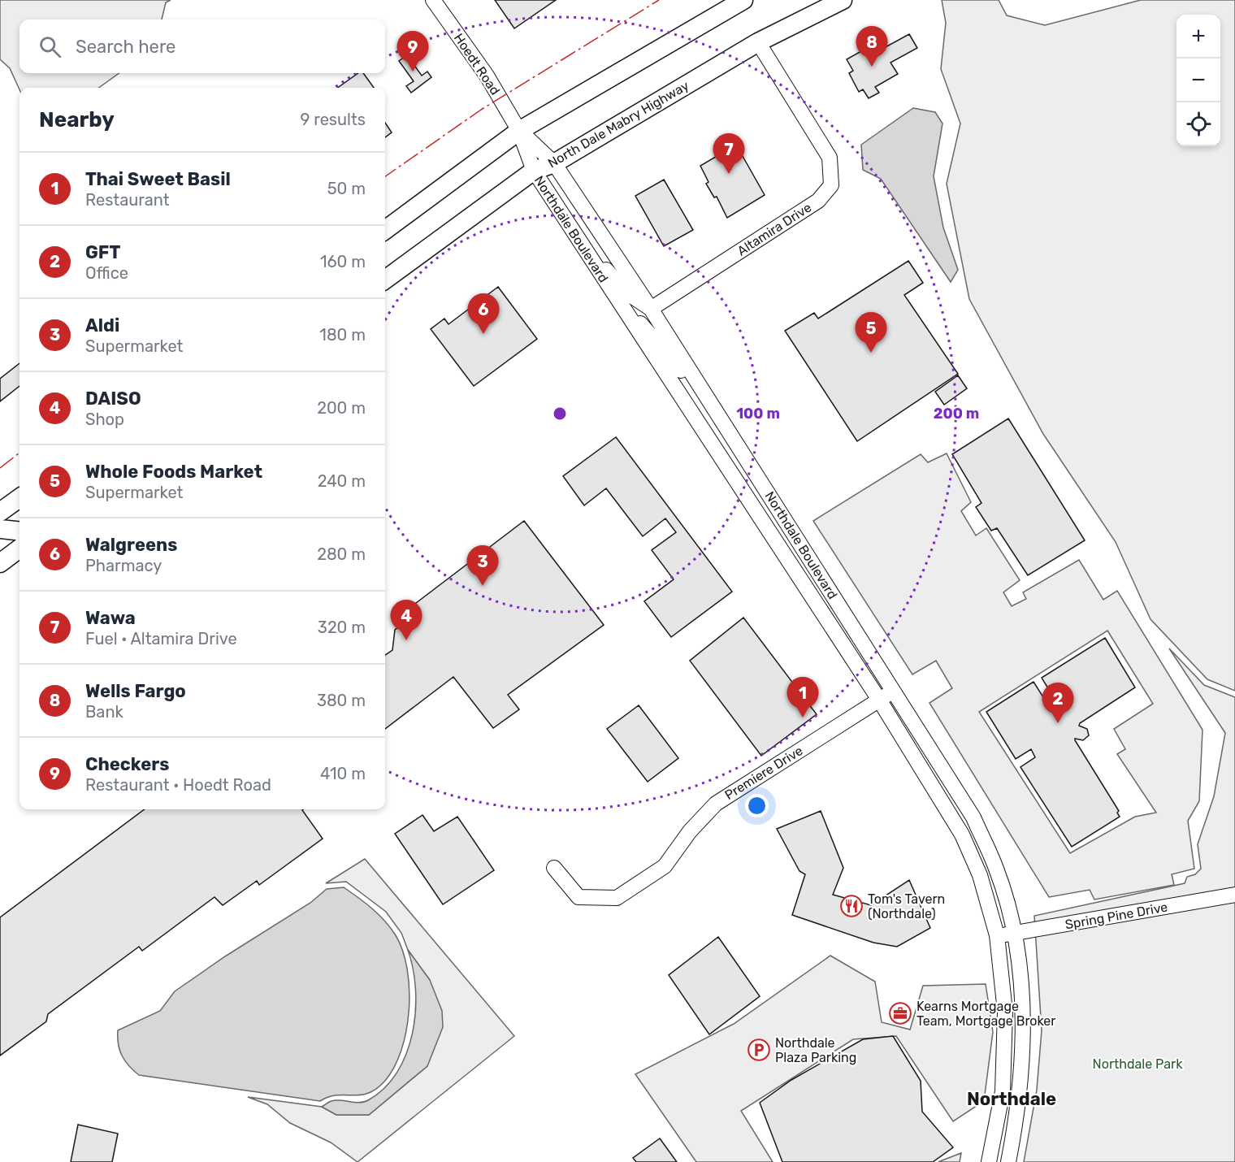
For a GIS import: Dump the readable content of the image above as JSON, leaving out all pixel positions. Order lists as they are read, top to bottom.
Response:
{
  "streets": {
    "main road": ["North Dale Mabry Highway"],
    "street": [
      "Hoedt Road",
      "Northdale Boulevard",
      "Altamira Drive",
      "Premiere Drive",
      "Spring Pine Drive"
    ]
  },
  "crossings": [
    ["Hoedt Road", "Northdale Boulevard"],
    ["North Dale Mabry Highway", "Northdale Boulevard"],
    ["North Dale Mabry Highway", "Altamira Drive"],
    ["Northdale Boulevard", "Altamira Drive"],
    ["Northdale Boulevard", "Premiere Drive"],
    ["Northdale Boulevard", "Spring Pine Drive"]
  ],
  "districts": ["Northdale"],
  "parks": ["Northdale Park"],
  "places": {
    "restaurant": ["Tom's Tavern (Northdale)"],
    "office": ["Kearns Mortgage Team, Mortgage Broker"],
    "parking": ["Northdale Plaza Parking"]
  },
  "page": {
    "map_buttons": ["+", "−"],
    "search": "Search here",
    "pins": [
      "8",
      "9",
      "7",
      "6",
      "5",
      "3",
      "4",
      "1",
      "2"
    ],
    "heading": ["Nearby", "9 results"],
    "list": [
      {
        "mark": "1",
        "name": "Thai Sweet Basil",
        "note": "Restaurant",
        "value": "50 m"
      },
      {
        "mark": "2",
        "name": "GFT",
        "note": "Office",
        "value": "160 m"
      },
      {
        "mark": "3",
        "name": "Aldi",
        "note": "Supermarket",
        "value": "180 m"
      },
      {
        "mark": "4",
        "name": "DAISO",
        "note": "Shop",
        "value": "200 m"
      },
      {
        "mark": "5",
        "name": "Whole Foods Market",
        "note": "Supermarket",
        "value": "240 m"
      },
      {
        "mark": "6",
        "name": "Walgreens",
        "note": "Pharmacy",
        "value": "280 m"
      },
      {
        "mark": "7",
        "name": "Wawa",
        "note": "Fuel · Altamira Drive",
        "value": "320 m"
      },
      {
        "mark": "8",
        "name": "Wells Fargo",
        "note": "Bank",
        "value": "380 m"
      },
      {
        "mark": "9",
        "name": "Checkers",
        "note": "Restaurant · Hoedt Road",
        "value": "410 m"
      }
    ]
  },
  "rings": ["100 m", "200 m"]
}
